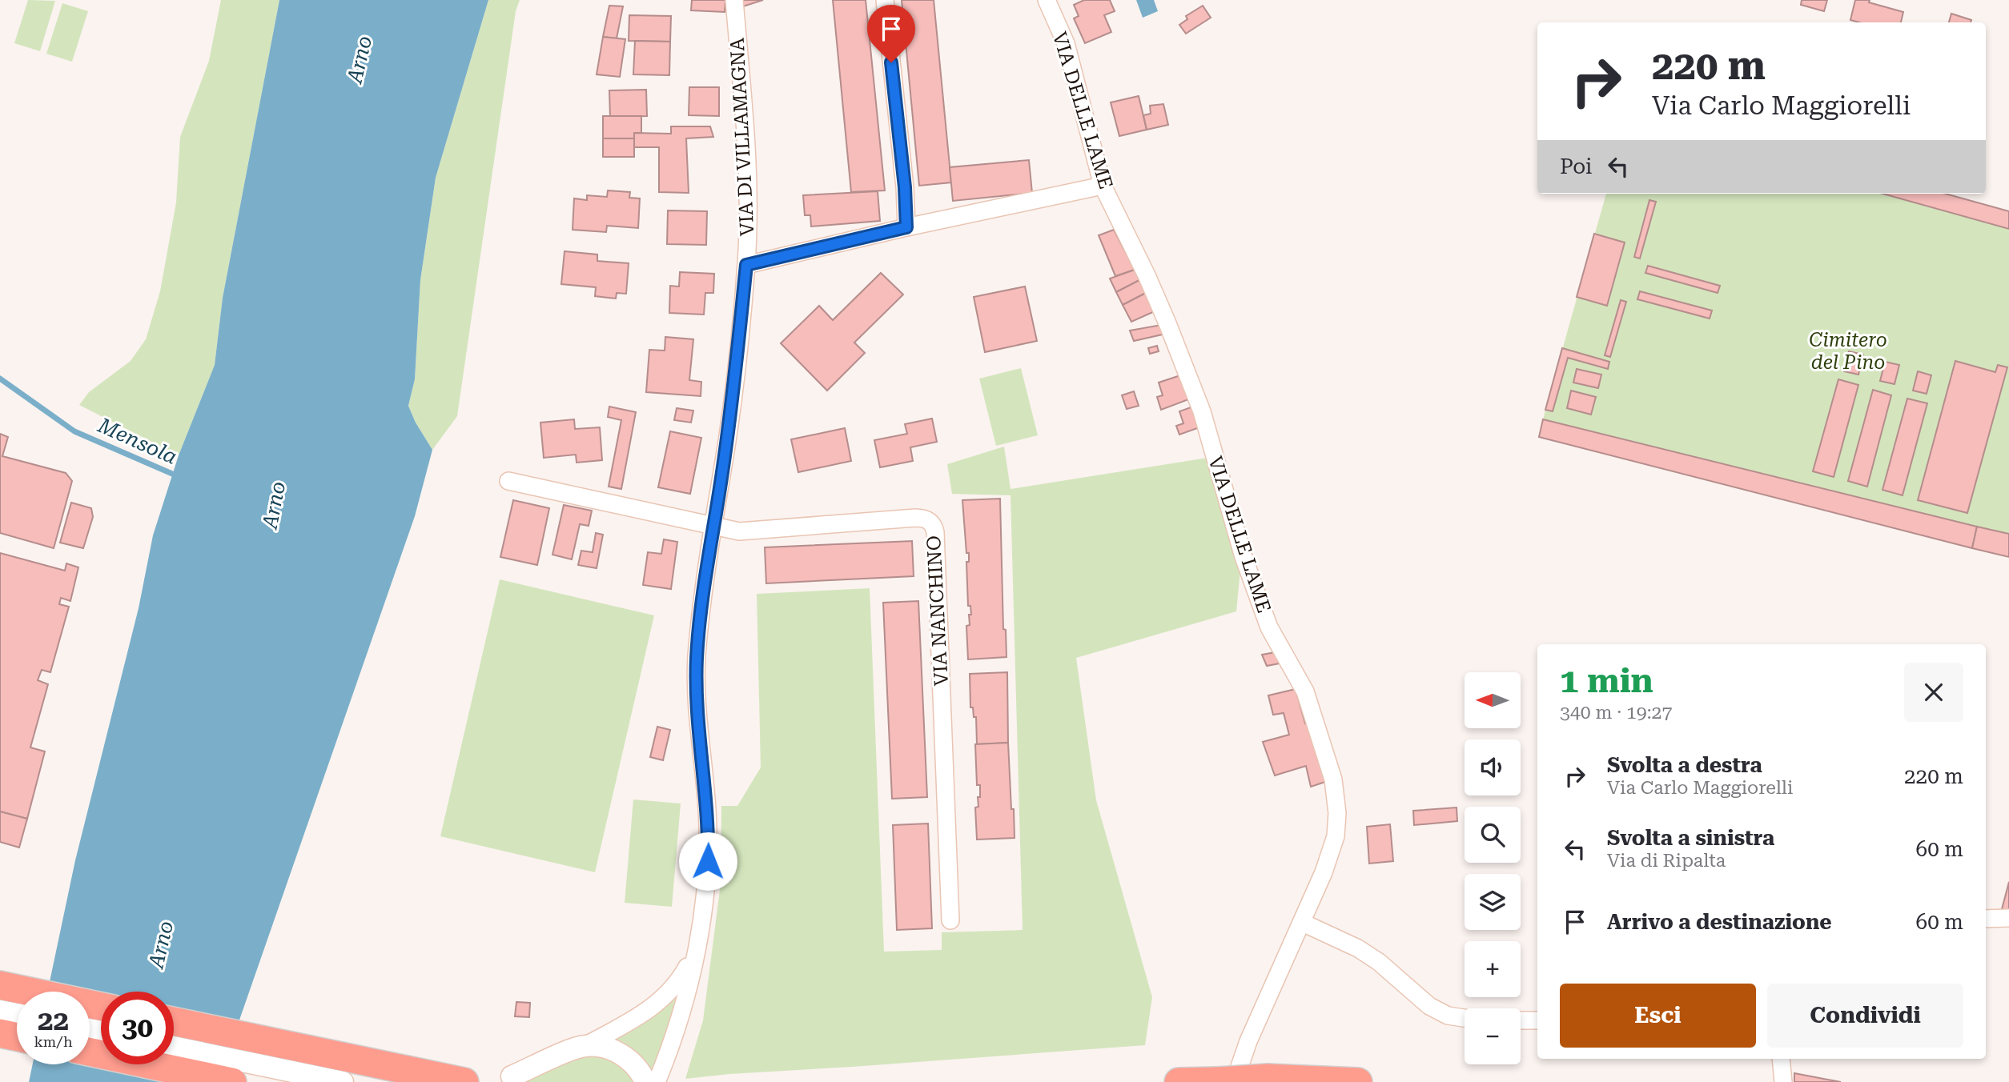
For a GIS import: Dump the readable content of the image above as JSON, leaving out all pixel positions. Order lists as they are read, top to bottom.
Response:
{
  "streets": {
    "street": ["VIA DELLE LAME", "VIA DI VILLAMAGNA", "VIA NANCHINO"]
  },
  "crossings": [
    ["VIA DI VILLAMAGNA", "VIA NANCHINO"]
  ],
  "water": ["Arno", "Mensola"],
  "parks": ["Cimitero del Pino"],
  "north": "left",
  "page": {
    "turn": ["220 m", "Via Carlo Maggiorelli"],
    "then": "Poi",
    "heading": ["1 min", "340 m · 19:27"],
    "map_buttons": ["+", "−"],
    "list": [
      {
        "name": "Svolta a destra",
        "note": "Via Carlo Maggiorelli",
        "value": "220 m"
      },
      {
        "name": "Svolta a sinistra",
        "note": "Via di Ripalta",
        "value": "60 m"
      },
      {
        "name": "Arrivo a destinazione",
        "value": "60 m"
      }
    ],
    "buttons": ["Esci", "Condividi"],
    "speed": "22 km/h",
    "limit": "30"
  }
}
